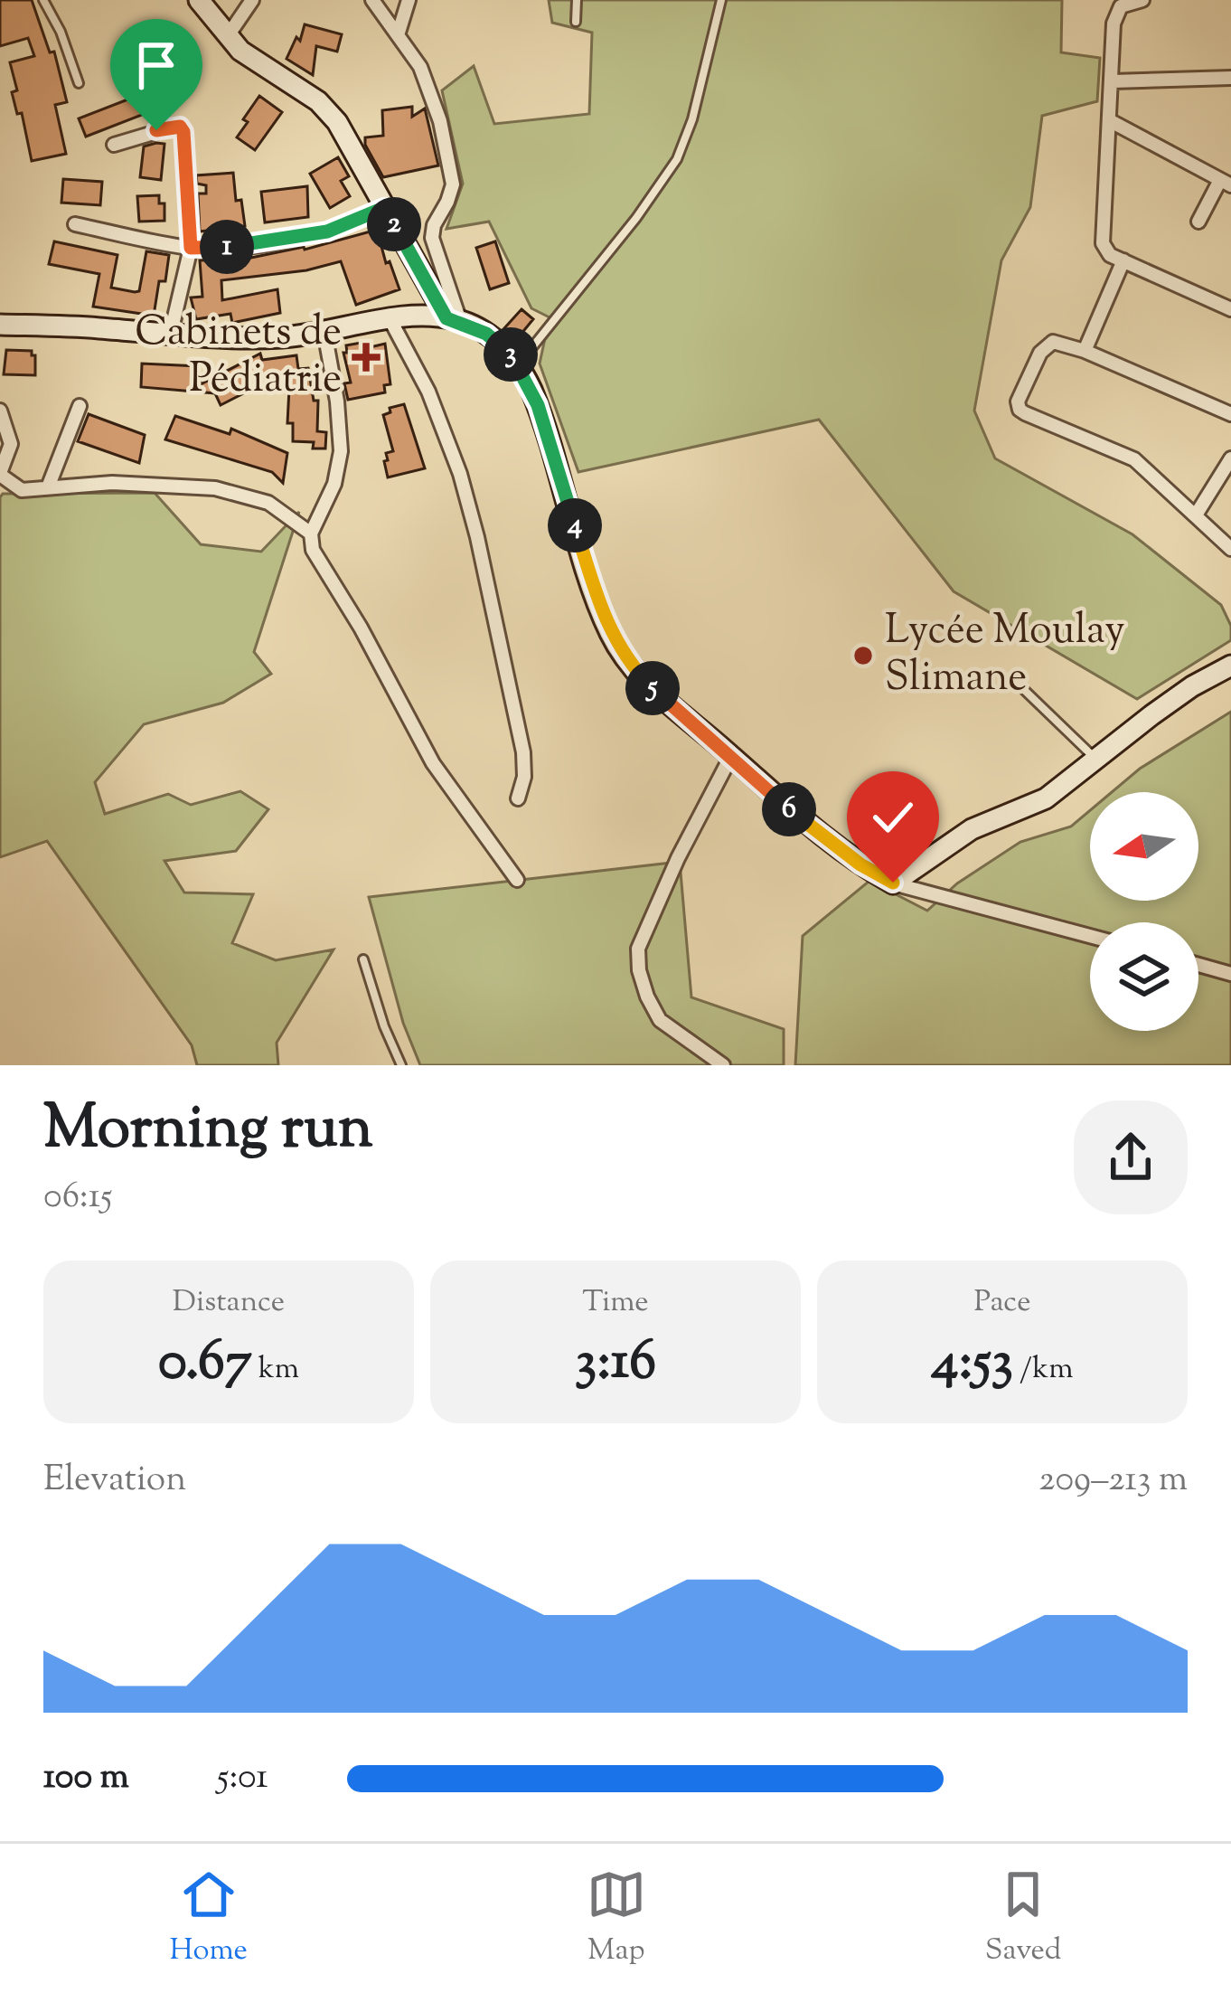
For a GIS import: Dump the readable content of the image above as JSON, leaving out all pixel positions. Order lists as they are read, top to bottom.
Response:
{
  "places": {
    "health": ["Cabinets de Pédiatrie"],
    "other": ["Lycée Moulay Slimane"]
  },
  "north": "left",
  "page": {
    "pins": [
      "2",
      "1",
      "3",
      "4",
      "5",
      "6"
    ],
    "heading": ["Morning run", "06:15"],
    "stats": [
      ["Distance", "0.67 km"],
      ["Time", "3:16"],
      ["Pace", "4:53 /km"]
    ],
    "chart": ["Elevation", "209–213 m"],
    "list": [
      {
        "name": "100 m",
        "note": "5:01"
      }
    ],
    "tabs": ["Home", "Map", "Saved"]
  }
}
